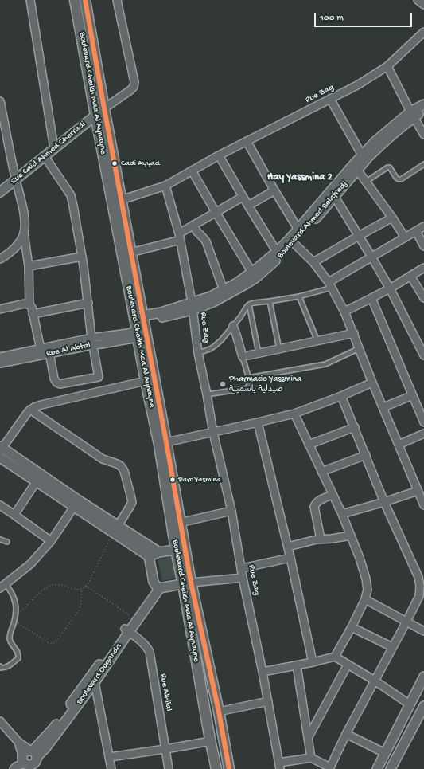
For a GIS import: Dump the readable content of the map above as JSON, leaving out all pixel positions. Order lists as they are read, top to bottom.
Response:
{
  "streets": {
    "main road": ["Boulevard Cheikh Maa Al Aynayne"],
    "street": [
      "Rue Zag",
      "Rue Caïd Ahmed Cherradi",
      "Boulevard Ahmed Belafredj",
      "Rue Al Abtal",
      "Boulevard Ouganda",
      "Rue Alhilal"
    ]
  },
  "crossings": [
    ["Boulevard Cheikh Maa Al Aynayne", "Rue Caïd Ahmed Cherradi"],
    ["Boulevard Cheikh Maa Al Aynayne", "Boulevard Ahmed Belafredj"],
    ["Boulevard Cheikh Maa Al Aynayne", "Rue Al Abtal"],
    ["Rue Zag", "Boulevard Ahmed Belafredj"],
    ["Boulevard Ouganda", "Rue Alhilal"]
  ],
  "districts": ["Hay Yassmina 2"],
  "places": ["Cadi Ayyad", "Pharmacie Yassmina صيدلية ياسمينة", "Parc Yasmina"],
  "scale_bar": "100 m"
}
